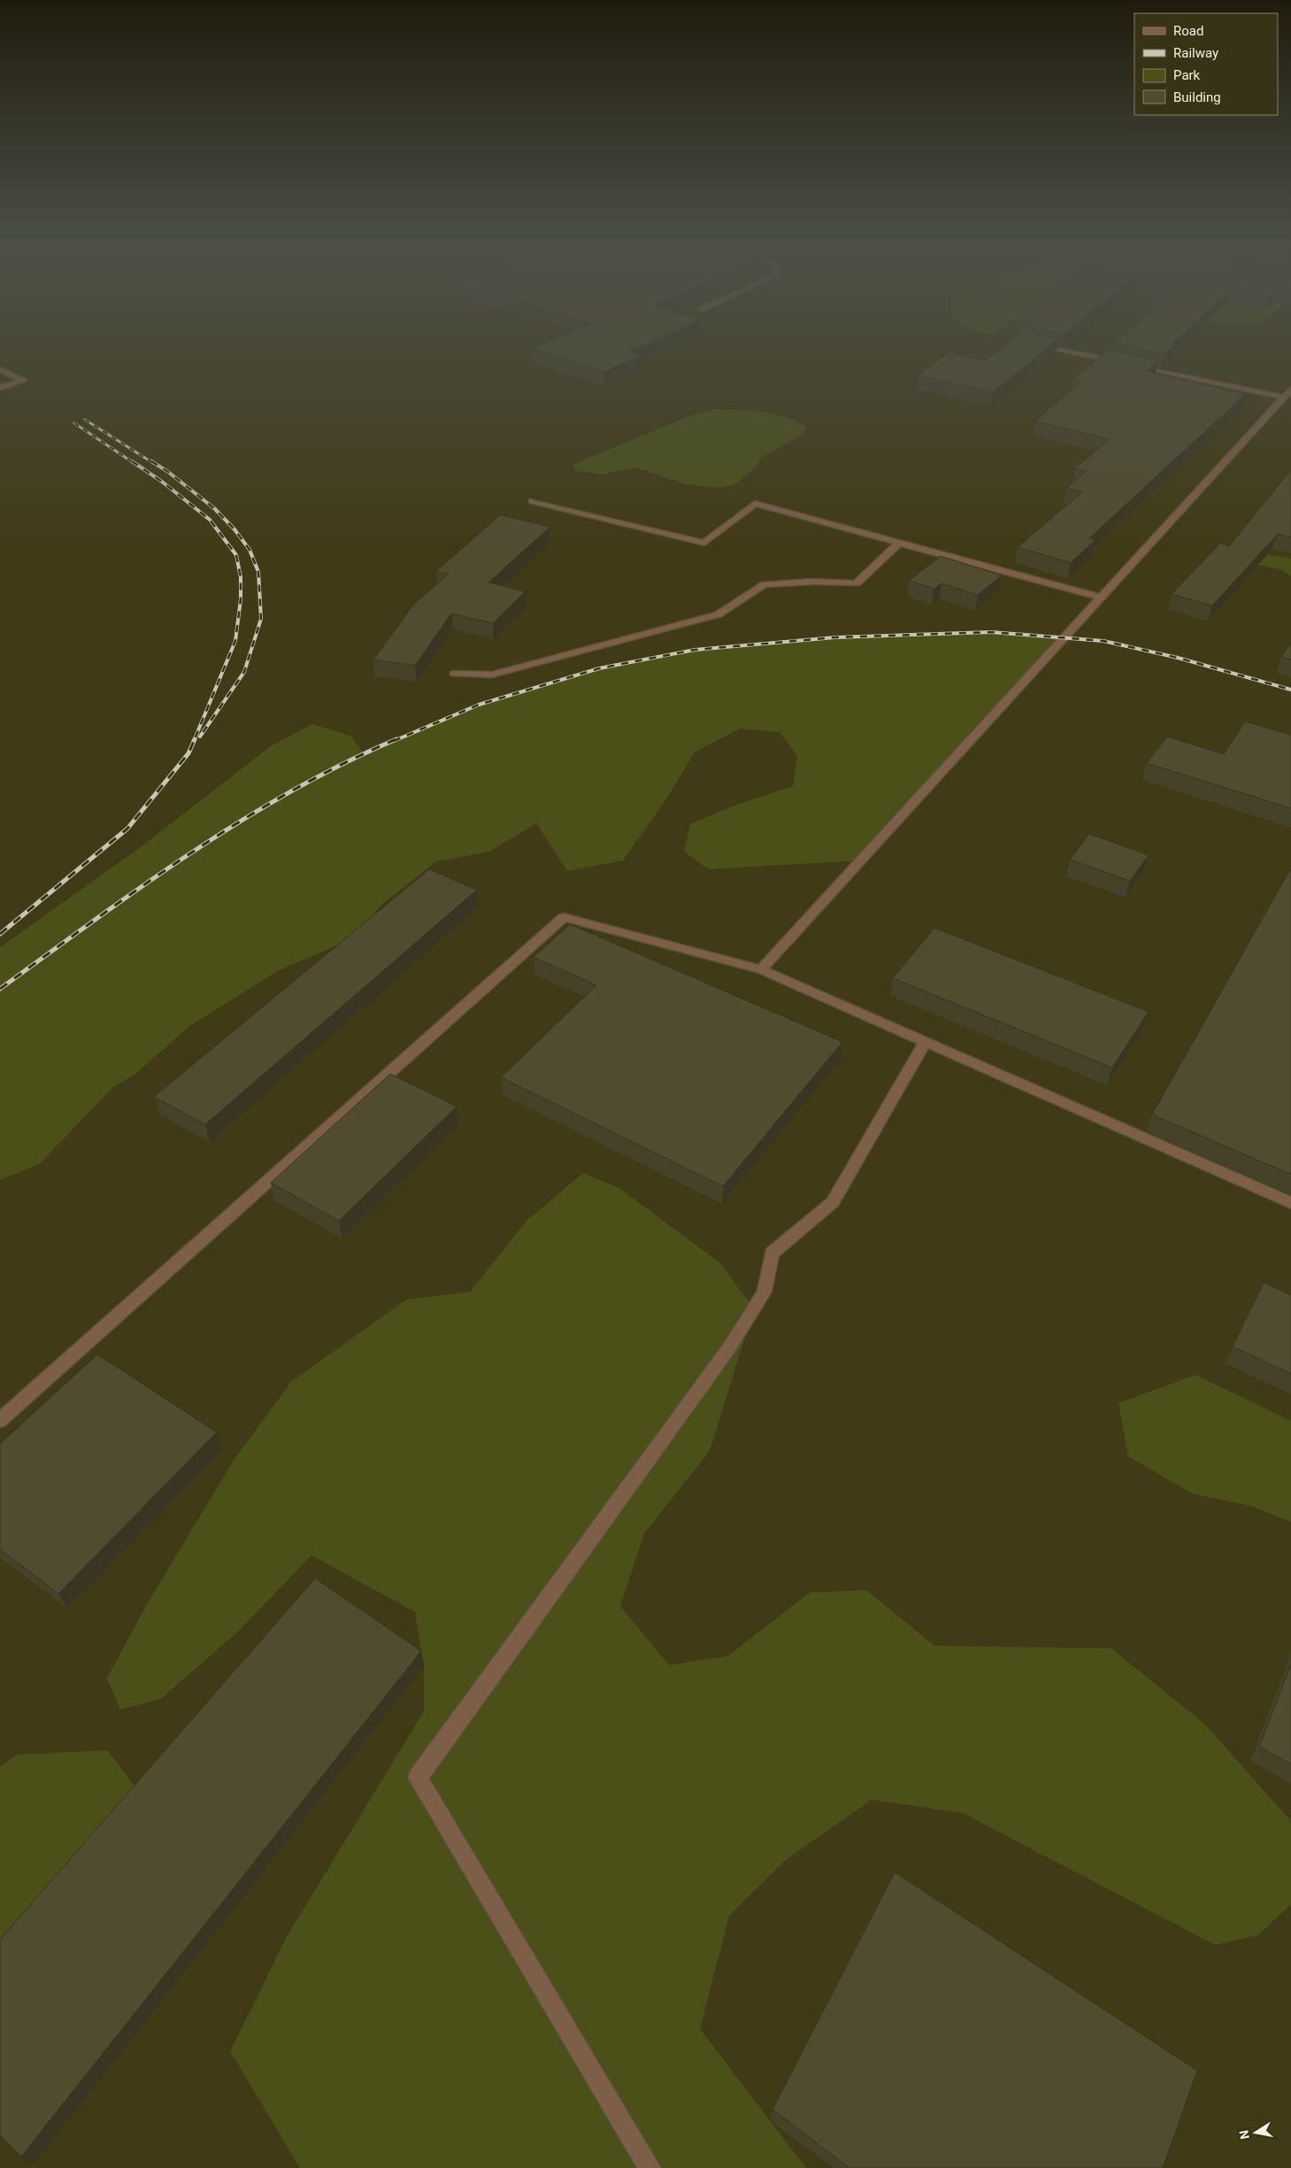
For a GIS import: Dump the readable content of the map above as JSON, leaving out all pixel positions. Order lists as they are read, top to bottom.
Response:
{
  "legend": [
    "Road",
    "Railway",
    "Park",
    "Building"
  ],
  "north": "left"
}
